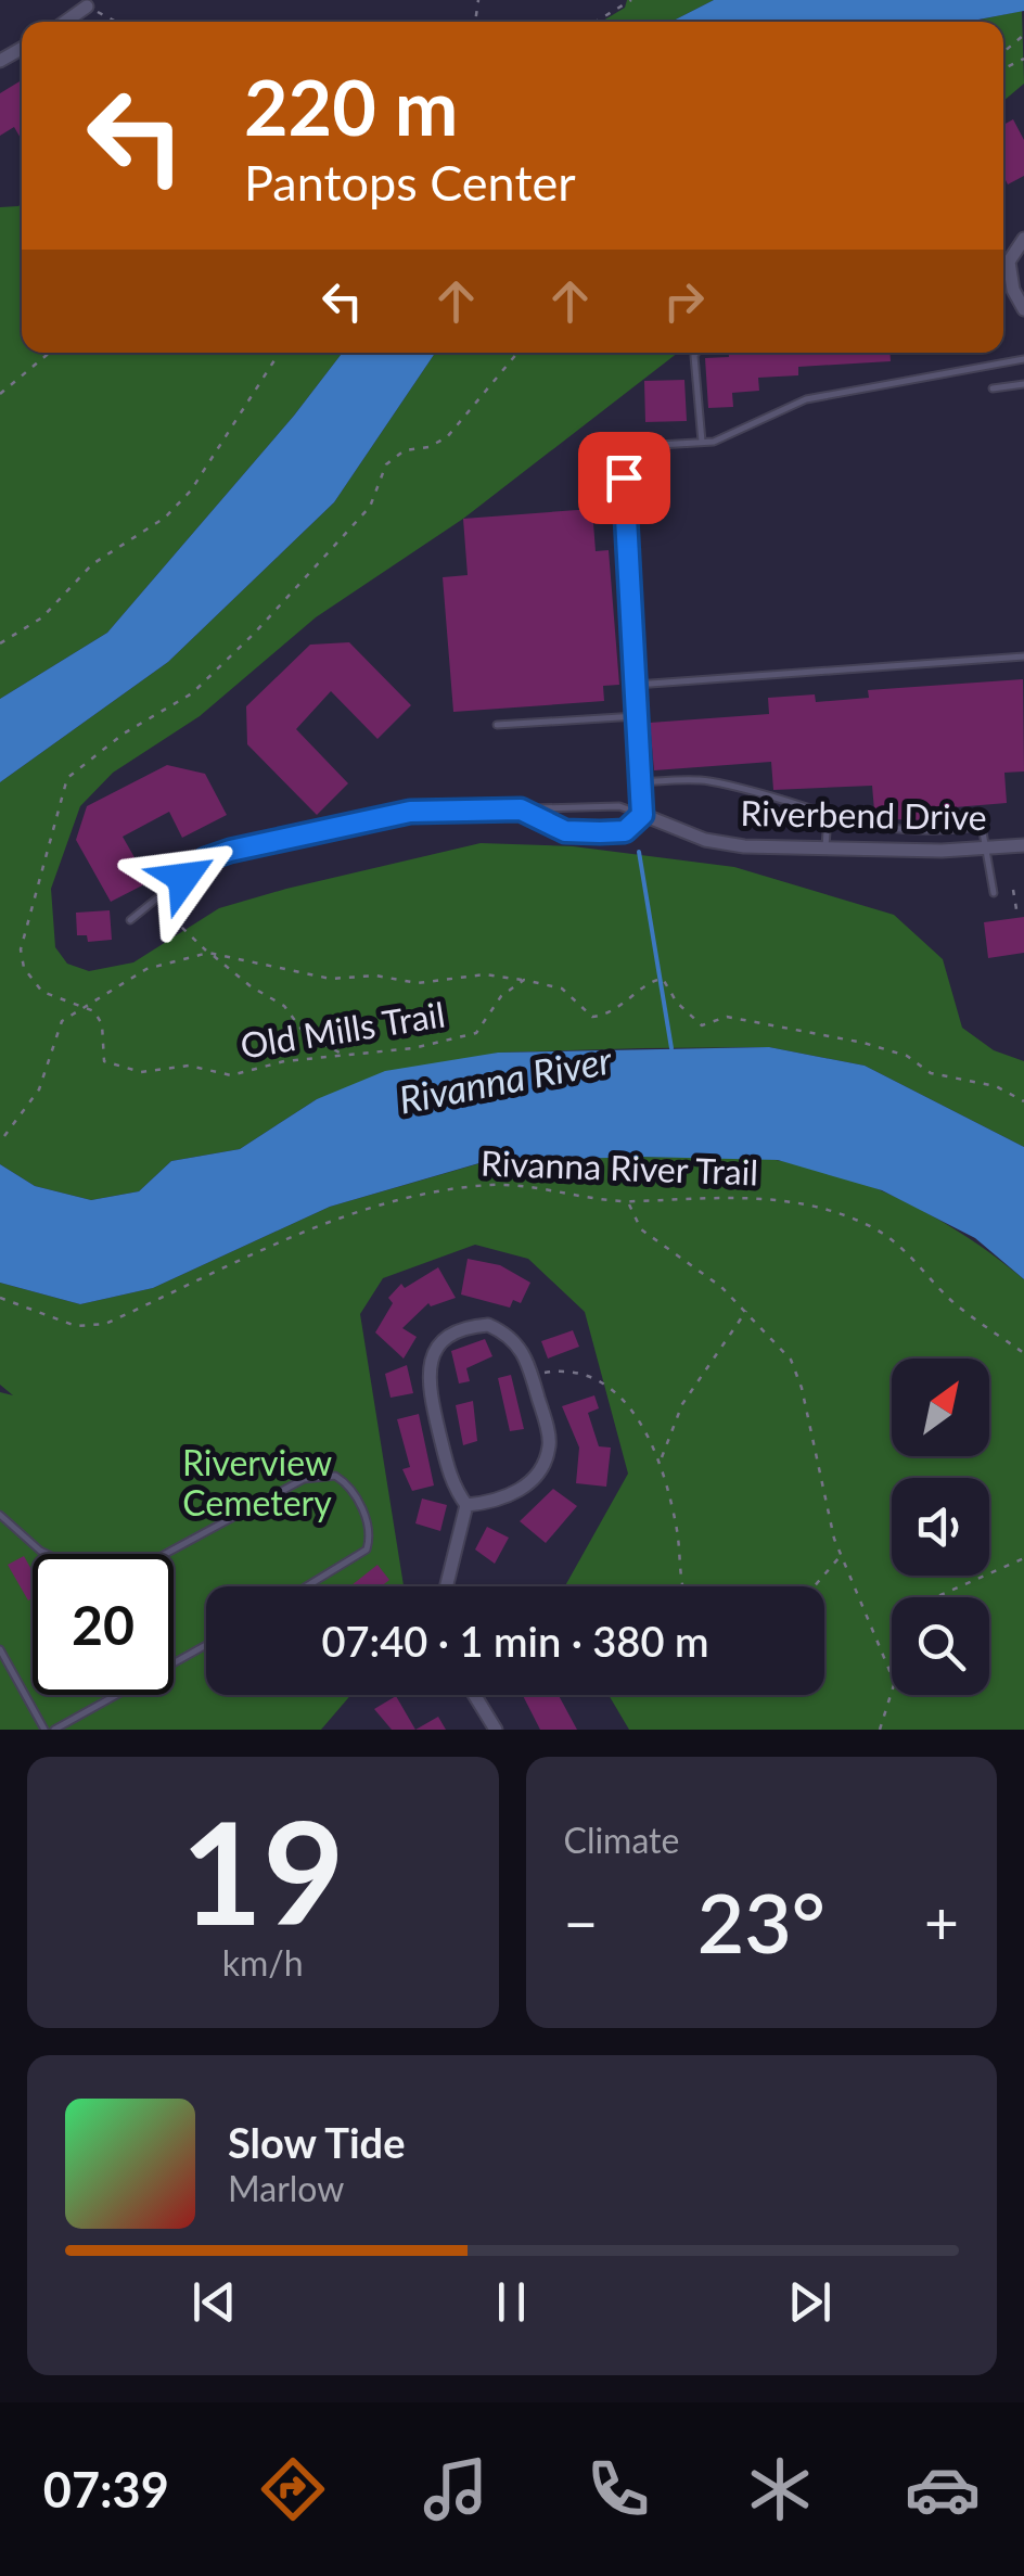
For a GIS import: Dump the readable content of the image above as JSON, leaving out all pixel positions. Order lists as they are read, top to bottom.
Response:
{
  "streets": {
    "street": ["Riverbend Drive"],
    "path": ["Old Mills Trail", "Rivanna River Trail"]
  },
  "water": ["Rivanna River"],
  "parks": ["Riverview Cemetery"],
  "north": "top right",
  "page": {
    "turn": ["220 m", "Pantops Center"],
    "limit": "20",
    "trip": "07:40 · 1 min · 380 m",
    "tile": [
      ["19", "km/h"],
      "Climate"
    ],
    "heat": ["−", "23°", "+"],
    "song": ["Slow Tide", "Marlow"],
    "tabs": "07:39"
  }
}
